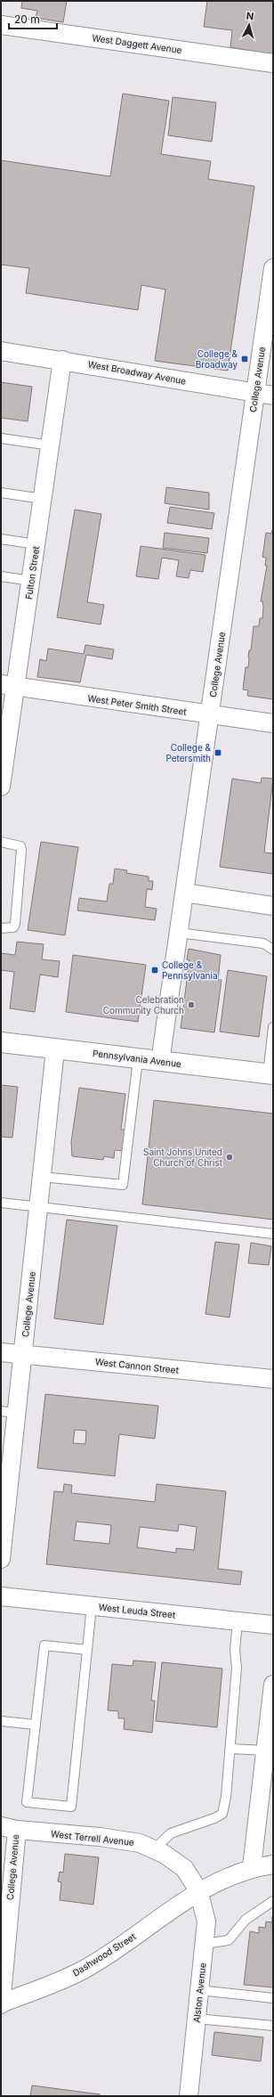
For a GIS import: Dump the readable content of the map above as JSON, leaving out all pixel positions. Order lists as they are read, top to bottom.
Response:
{
  "streets": {
    "street": [
      "West Daggett Avenue",
      "West Broadway Avenue",
      "College Avenue",
      "Fulton Street",
      "West Peter Smith Street",
      "Pennsylvania Avenue",
      "West Cannon Street",
      "West Leuda Street",
      "West Terrell Avenue",
      "Dashwood Street",
      "Alston Avenue"
    ]
  },
  "crossings": [
    ["West Broadway Avenue", "College Avenue"],
    ["West Broadway Avenue", "Fulton Street"],
    ["College Avenue", "West Peter Smith Street"],
    ["College Avenue", "Pennsylvania Avenue"],
    ["College Avenue", "West Cannon Street"],
    ["College Avenue", "West Terrell Avenue"],
    ["College Avenue", "Dashwood Street"],
    ["Fulton Street", "West Peter Smith Street"],
    ["West Terrell Avenue", "Dashwood Street"],
    ["West Terrell Avenue", "Alston Avenue"],
    ["Dashwood Street", "Alston Avenue"]
  ],
  "places": {
    "transit": ["College & Broadway", "College & Petersmith", "College & Pennsylvania"],
    "other": ["Celebration Community Church", "Saint Johns United Church of Christ"]
  },
  "scale_bar": "20 m",
  "north": "top"
}
